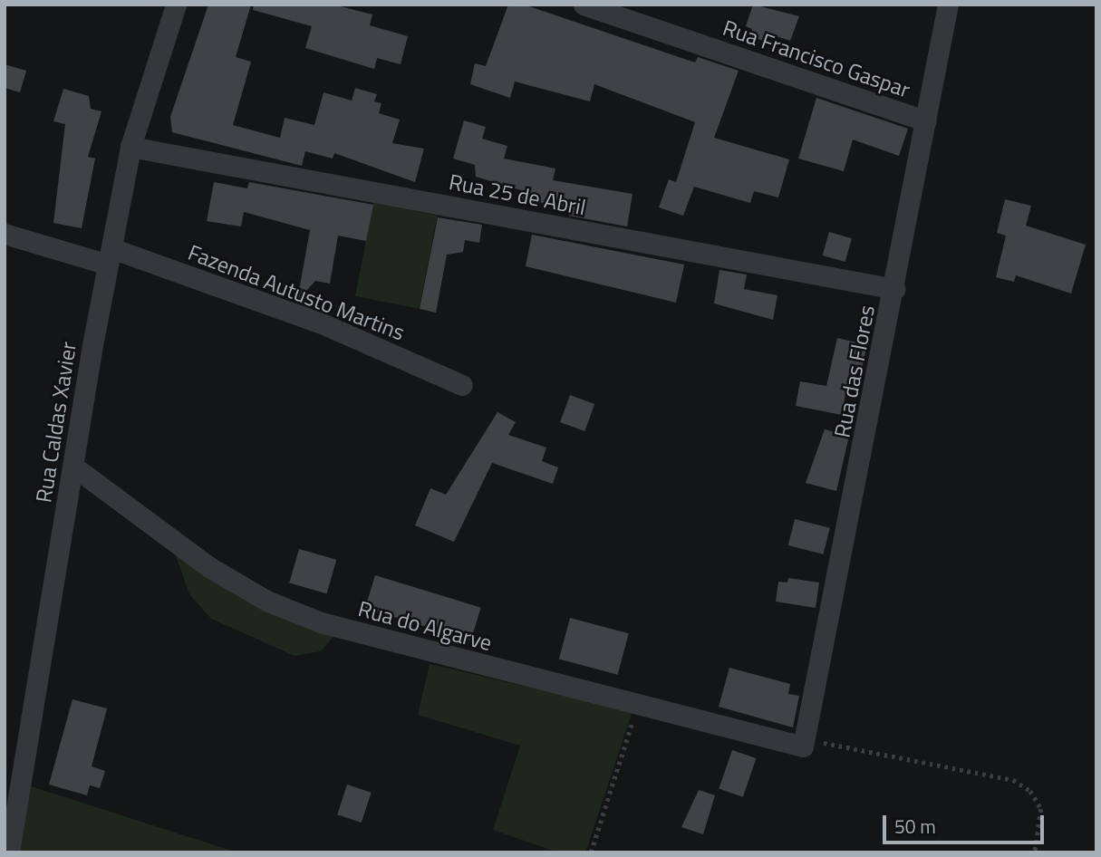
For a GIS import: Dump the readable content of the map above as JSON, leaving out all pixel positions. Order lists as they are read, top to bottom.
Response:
{
  "streets": {
    "street": [
      "Rua Francisco Gaspar",
      "Rua 25 de Abril",
      "Fazenda Autusto Martins",
      "Rua das Flores",
      "Rua Caldas Xavier",
      "Rua do Algarve"
    ]
  },
  "crossings": [
    ["Rua Francisco Gaspar", "Rua das Flores"],
    ["Rua 25 de Abril", "Rua das Flores"],
    ["Rua 25 de Abril", "Rua Caldas Xavier"],
    ["Fazenda Autusto Martins", "Rua Caldas Xavier"],
    ["Rua das Flores", "Rua do Algarve"],
    ["Rua Caldas Xavier", "Rua do Algarve"]
  ],
  "scale_bar": "50 m"
}
